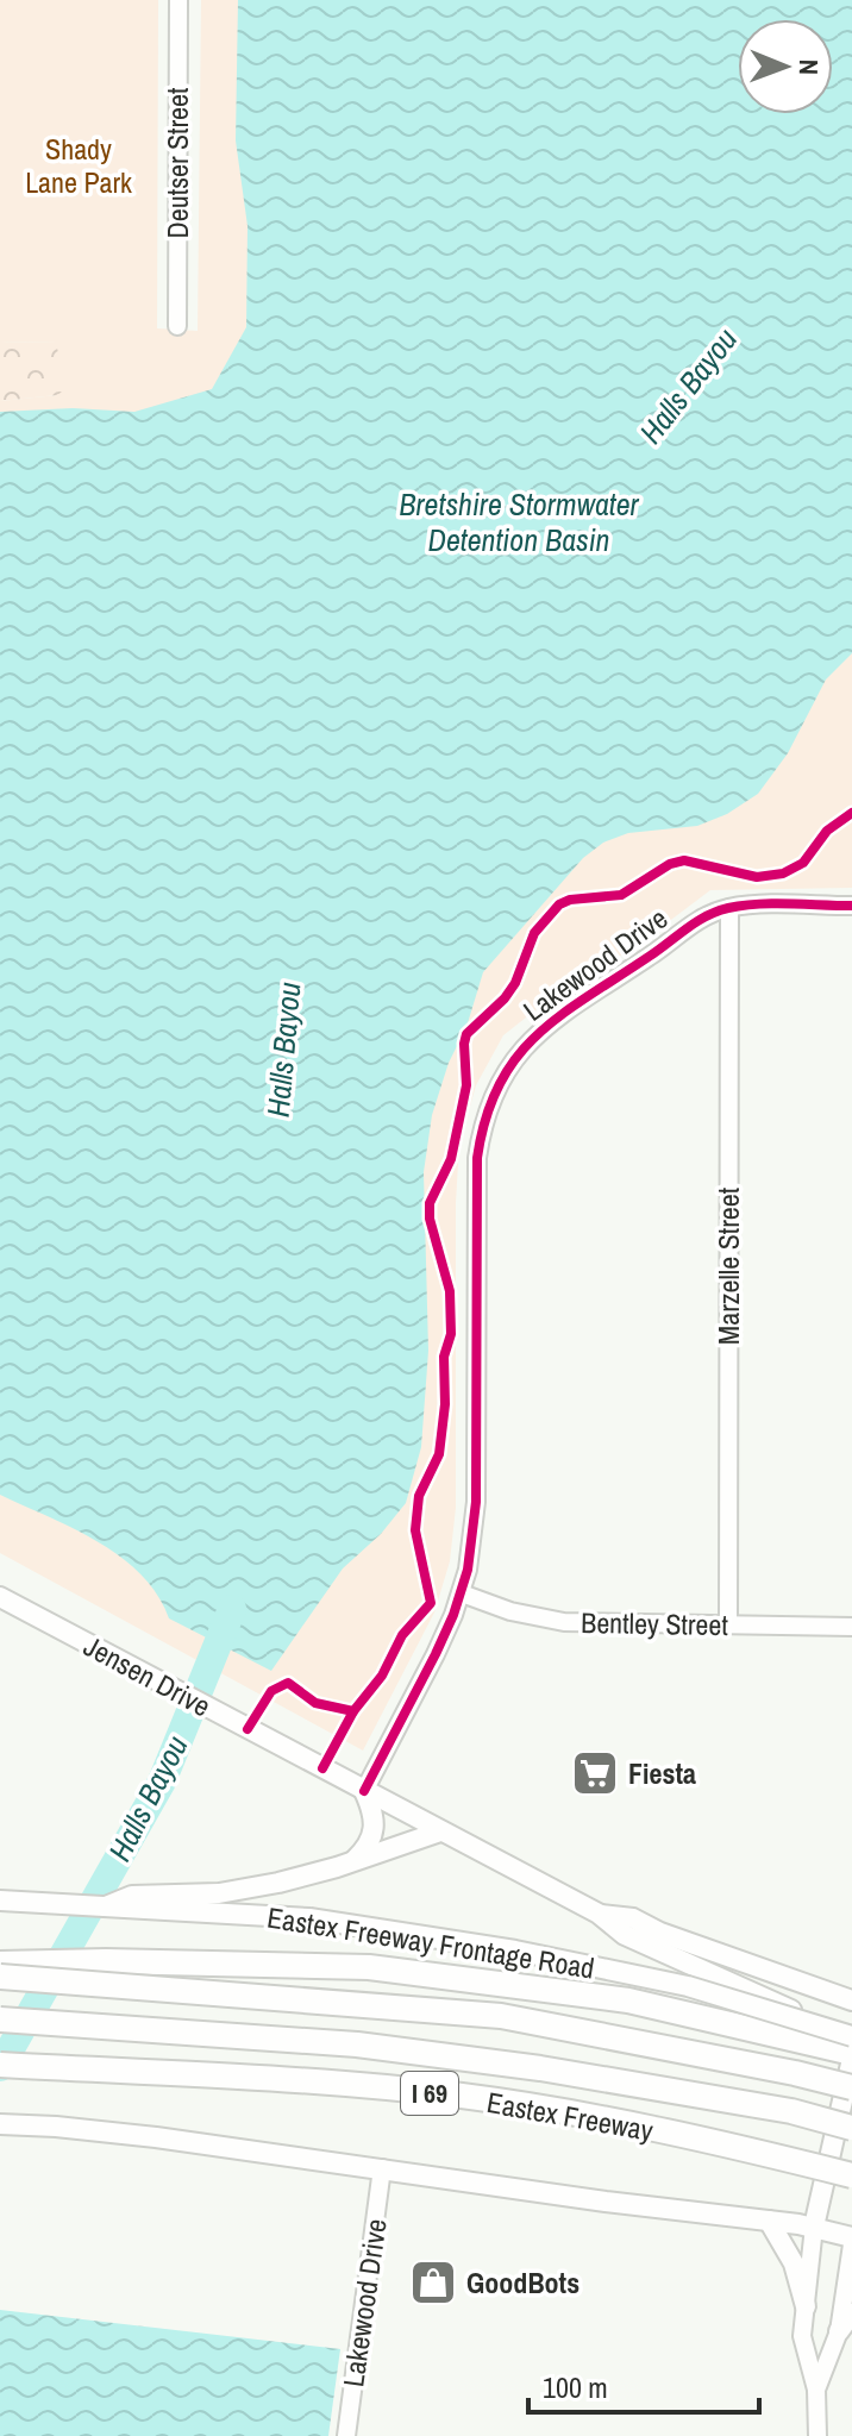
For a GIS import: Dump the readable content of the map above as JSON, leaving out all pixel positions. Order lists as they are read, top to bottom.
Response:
{
  "streets": {
    "highway": ["I 69", "Eastex Freeway"],
    "main road": ["Jensen Drive", "Eastex Freeway Frontage Road"],
    "street": [
      "Deutser Street",
      "Lakewood Drive",
      "Marzelle Street",
      "Bentley Street"
    ]
  },
  "crossings": [
    ["Lakewood Drive", "Marzelle Street"],
    ["Lakewood Drive", "Bentley Street"],
    ["Lakewood Drive", "Jensen Drive"],
    ["Marzelle Street", "Bentley Street"],
    ["Jensen Drive", "Eastex Freeway Frontage Road"]
  ],
  "water": ["Halls Bayou", "Bretshire Stormwater Detention Basin"],
  "parks": ["Shady Lane Park"],
  "places": {
    "supermarket": ["Fiesta"],
    "shop": ["GoodBots"]
  },
  "scale_bar": "100 m",
  "north": "right"
}
